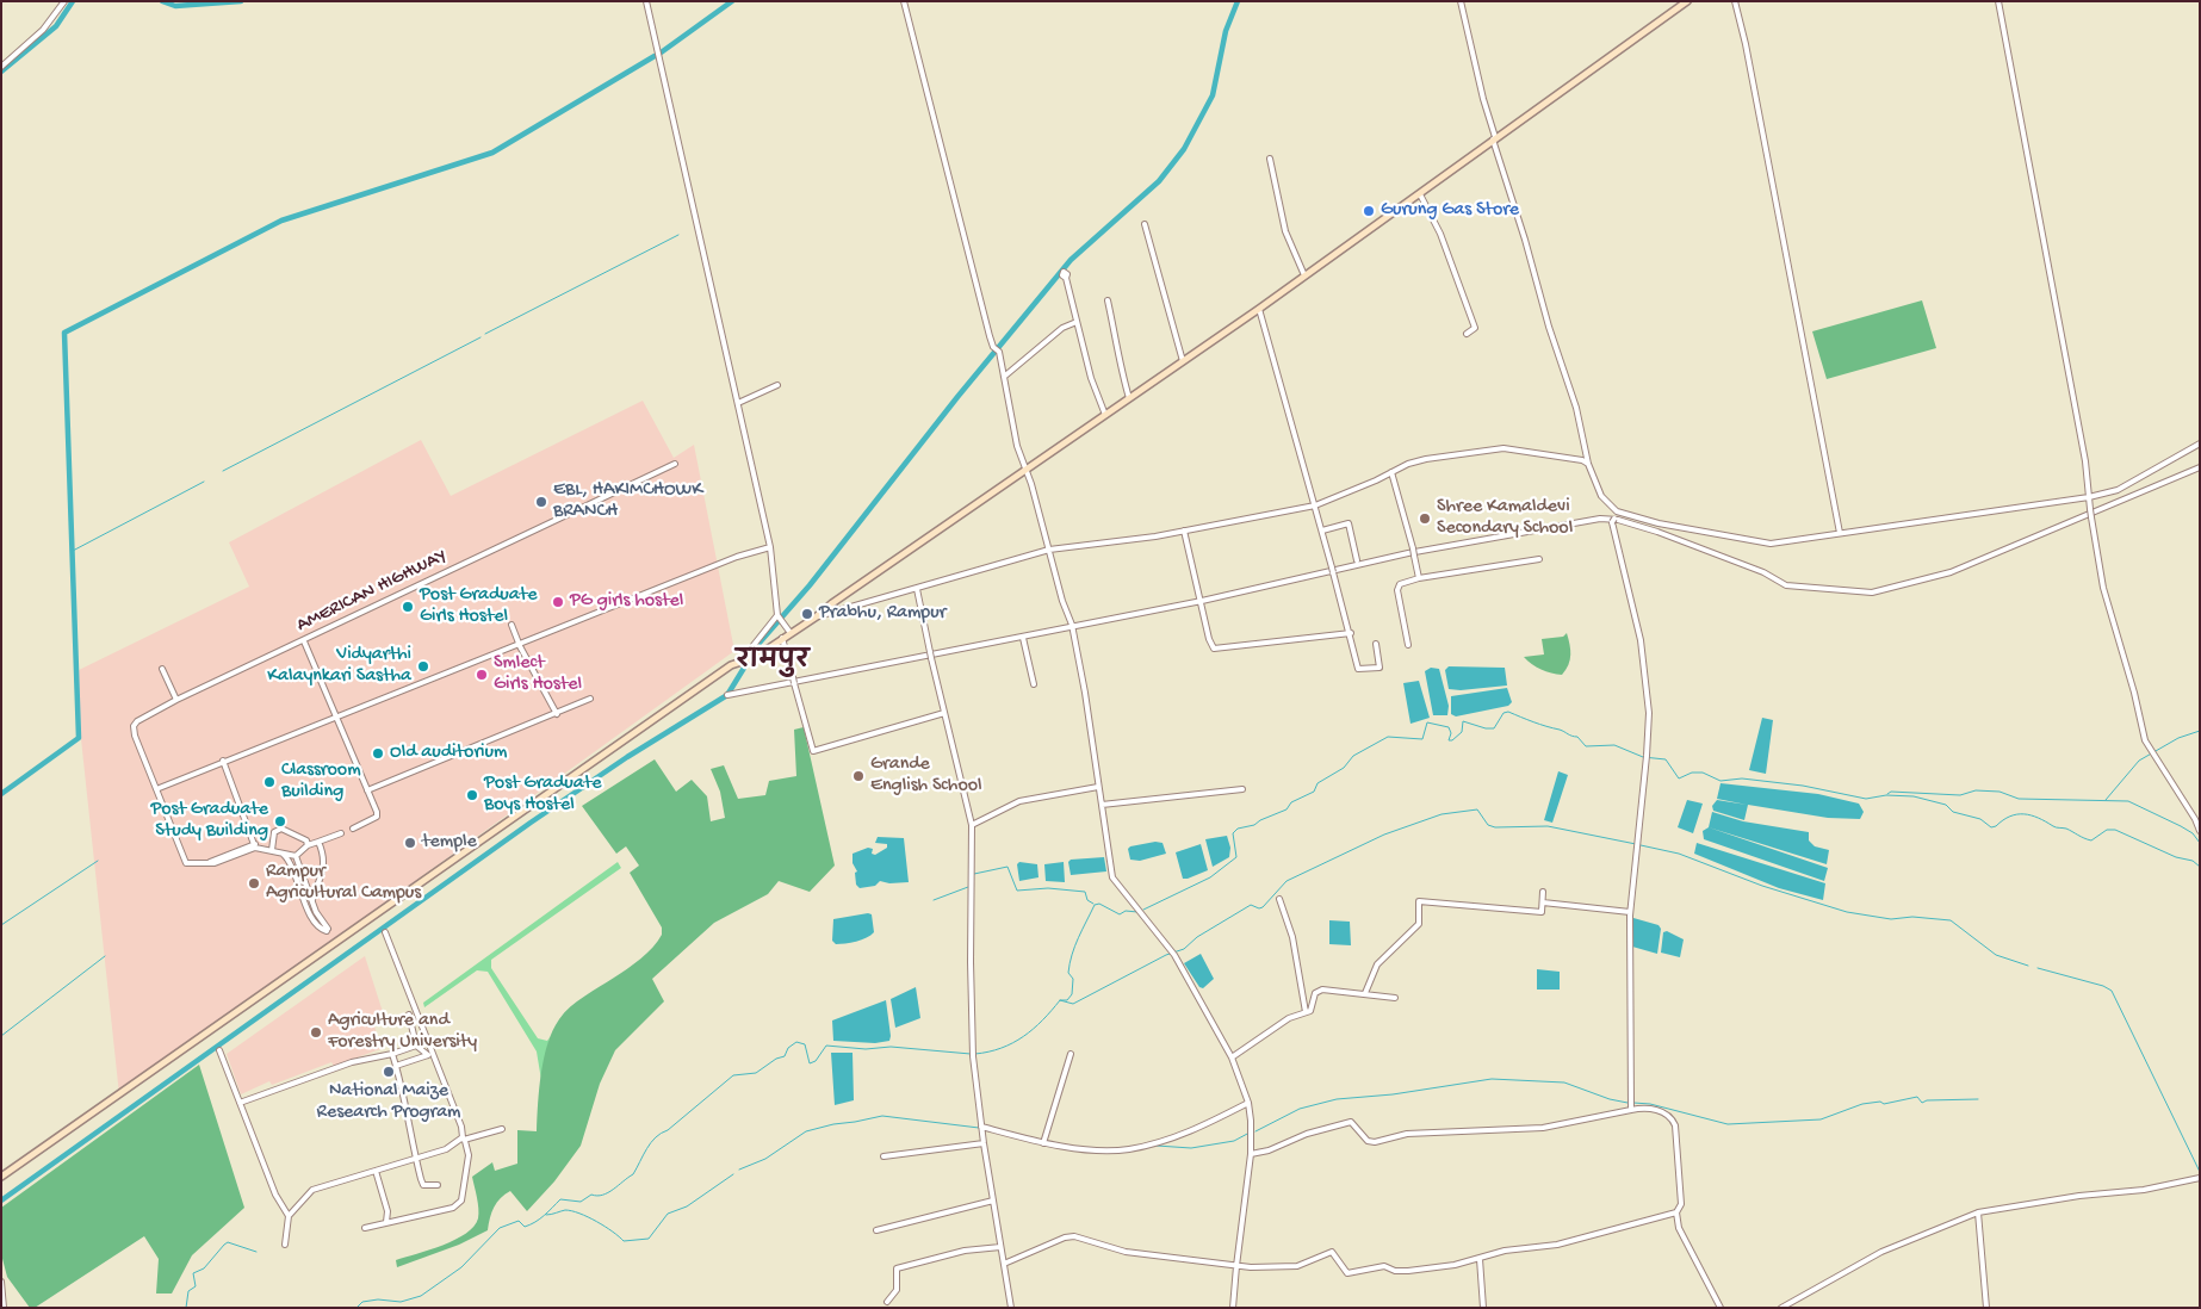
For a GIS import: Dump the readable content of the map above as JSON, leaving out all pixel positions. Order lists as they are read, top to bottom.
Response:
{
  "streets": {
    "street": ["AMERICAN HIGHWAY"]
  },
  "districts": ["रामपुर"],
  "places": [
    "Gurung Gas Store",
    "EBL, HAKIMCHOWK BRANCH",
    "Shree Kamaldevi Secondary School",
    "PG girls hostel",
    "Post Graduate Girls Hostel",
    "Prabhu, Rampur",
    "Vidyarthi Kalaynkari Sastha",
    "Smlect Girls Hostel",
    "Old auditorium",
    "Grande English School",
    "Classroom Building",
    "Post Graduate Boys Hostel",
    "Post Graduate Study Building",
    "temple",
    "Rampur Agricultural Campus",
    "Agriculture and Forestry University",
    "National Maize Research Program"
  ]
}
